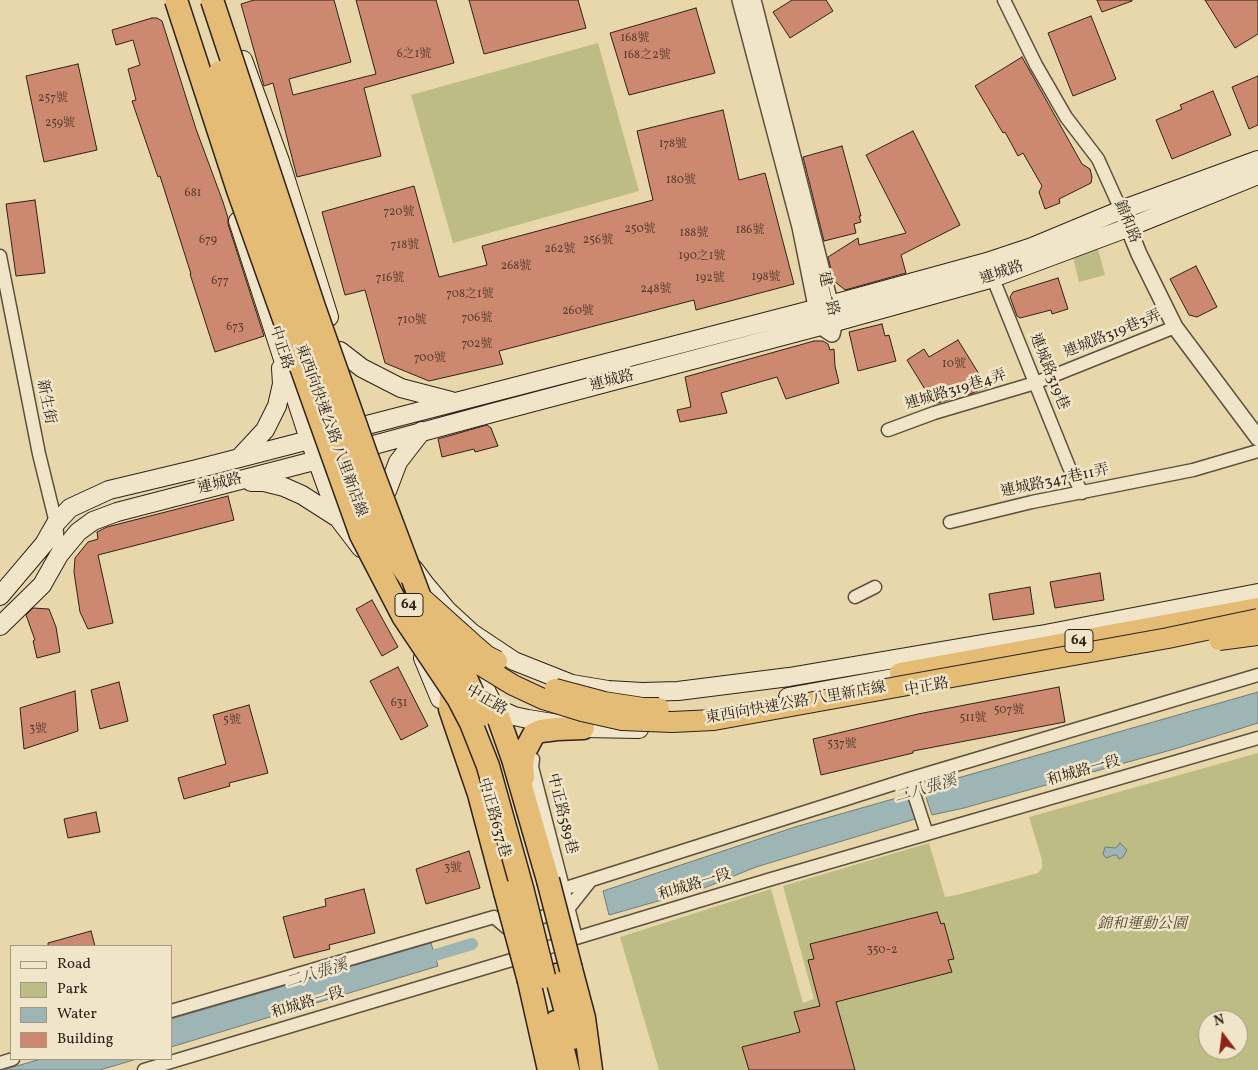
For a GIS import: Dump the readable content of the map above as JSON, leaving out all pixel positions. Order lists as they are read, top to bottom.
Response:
{
  "streets": {
    "highway": ["東西向快速公路 八里新店線", "64"],
    "main road": ["連城路", "中正路"],
    "street": [
      "錦和路",
      "建一路",
      "連城路319巷3弄",
      "連城路319巷",
      "連城路319巷4弄",
      "新生街",
      "連城路347巷11弄",
      "和城路一段",
      "中正路589巷",
      "中正路637巷"
    ]
  },
  "crossings": [
    ["錦和路", "連城路"],
    ["錦和路", "連城路319巷3弄"],
    ["連城路", "建一路"],
    ["連城路", "中正路"],
    ["連城路", "連城路319巷"],
    ["連城路", "新生街"],
    ["連城路319巷3弄", "連城路319巷"],
    ["連城路319巷3弄", "連城路319巷4弄"],
    ["中正路", "東西向快速公路 八里新店線"],
    ["中正路", "中正路589巷"],
    ["連城路319巷", "連城路319巷4弄"],
    ["連城路319巷", "連城路347巷11弄"],
    ["和城路一段", "中正路589巷"],
    ["和城路一段", "中正路637巷"]
  ],
  "water": ["二八張溪"],
  "parks": ["錦和運動公園"],
  "house_numbers": [
    "168號",
    "6之1號",
    "168之2號",
    "257號",
    "259號",
    "178號",
    "180號",
    "681",
    "720號",
    "250號",
    "186號",
    "188號",
    "679",
    "256號",
    "718號",
    "262號",
    "190之1號",
    "268號",
    "198號",
    "716號",
    "192號",
    "677",
    "248號",
    "708之1號",
    "260號",
    "706號",
    "710號",
    "673",
    "702號",
    "700號",
    "10號",
    "631",
    "507號",
    "511號",
    "5號",
    "3號",
    "537號",
    "3號",
    "350-2"
  ],
  "legend": [
    "Road",
    "Park",
    "Water",
    "Building"
  ],
  "north": "top"
}
